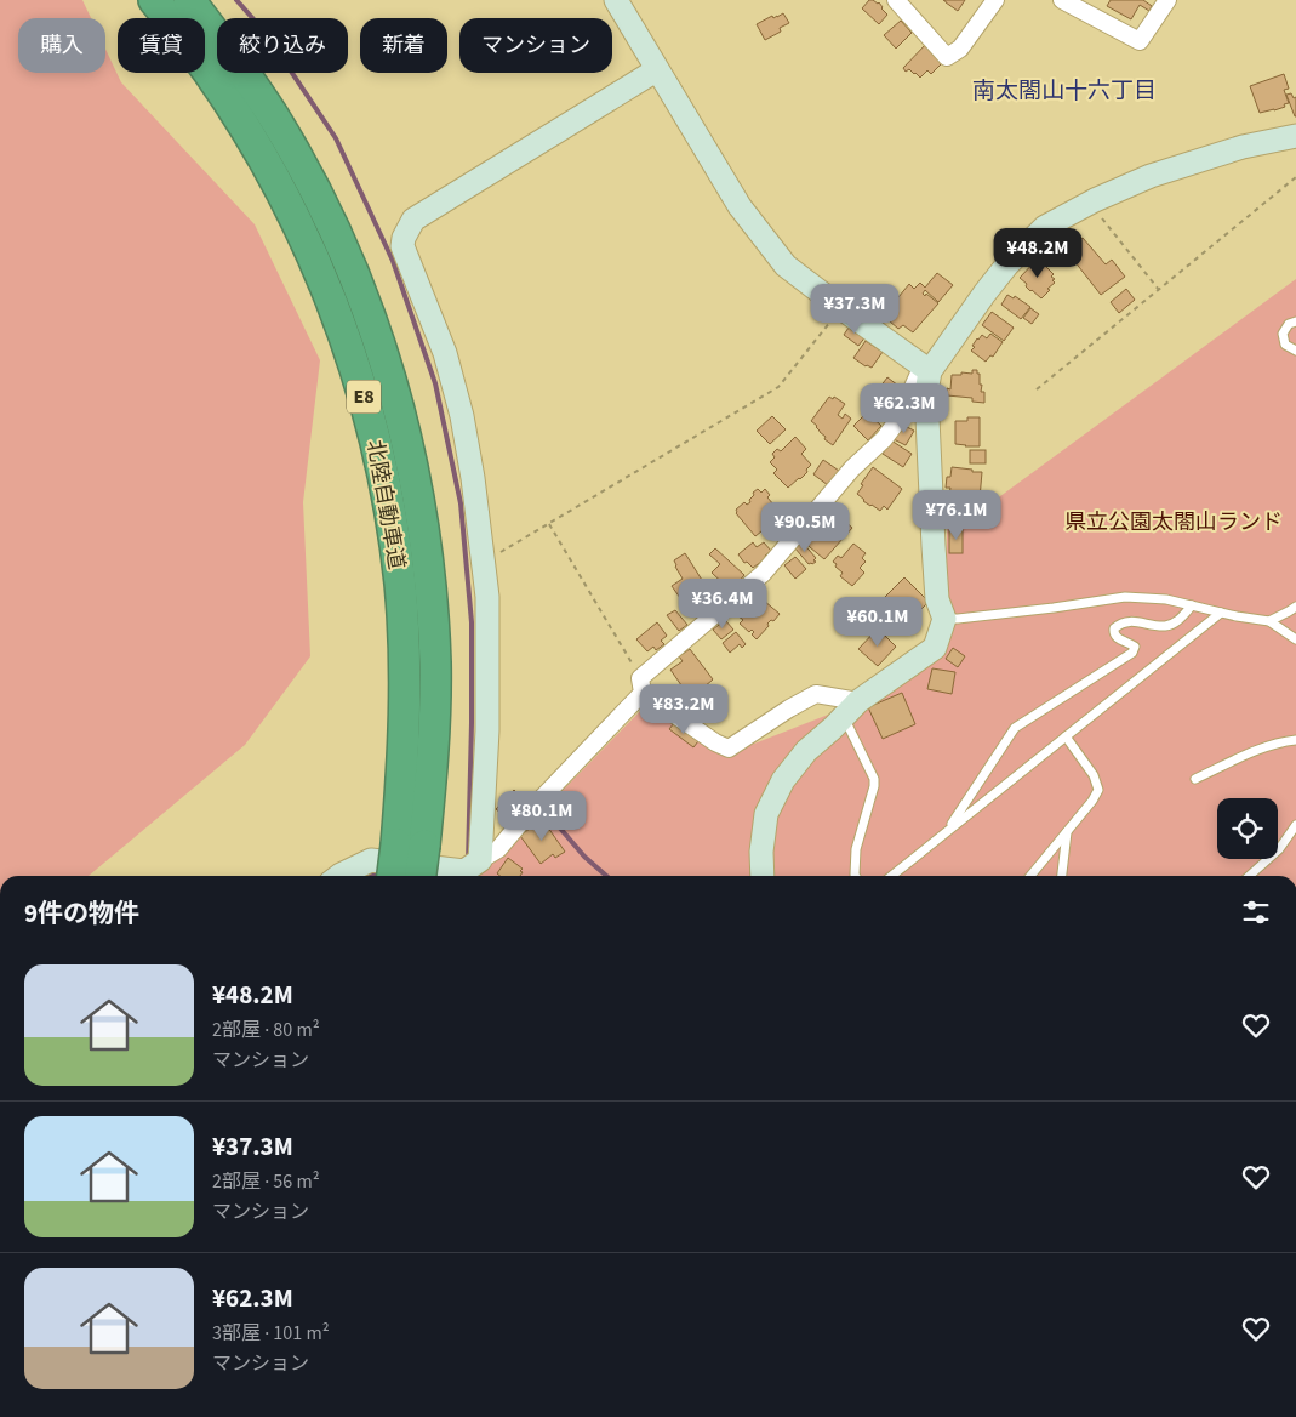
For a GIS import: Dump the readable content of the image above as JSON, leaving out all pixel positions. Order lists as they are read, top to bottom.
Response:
{
  "streets": {
    "highway": ["E8", "北陸自動車道"]
  },
  "districts": ["南太閤山十六丁目"],
  "parks": ["県立公園太閤山ランド"],
  "page": {
    "chip": [
      "購入",
      "賃貸",
      "絞り込み",
      "新着",
      "マンション"
    ],
    "price": [
      "¥48.2M",
      "¥37.3M",
      "¥62.3M",
      "¥76.1M",
      "¥90.5M",
      "¥36.4M",
      "¥60.1M",
      "¥83.2M",
      "¥80.1M"
    ],
    "heading": "9件の物件",
    "list": [
      {
        "name": "¥48.2M",
        "note": "2部屋 · 80 m² · マンション"
      },
      {
        "name": "¥37.3M",
        "note": "2部屋 · 56 m² · マンション"
      },
      {
        "name": "¥62.3M",
        "note": "3部屋 · 101 m² · マンション"
      }
    ]
  }
}
